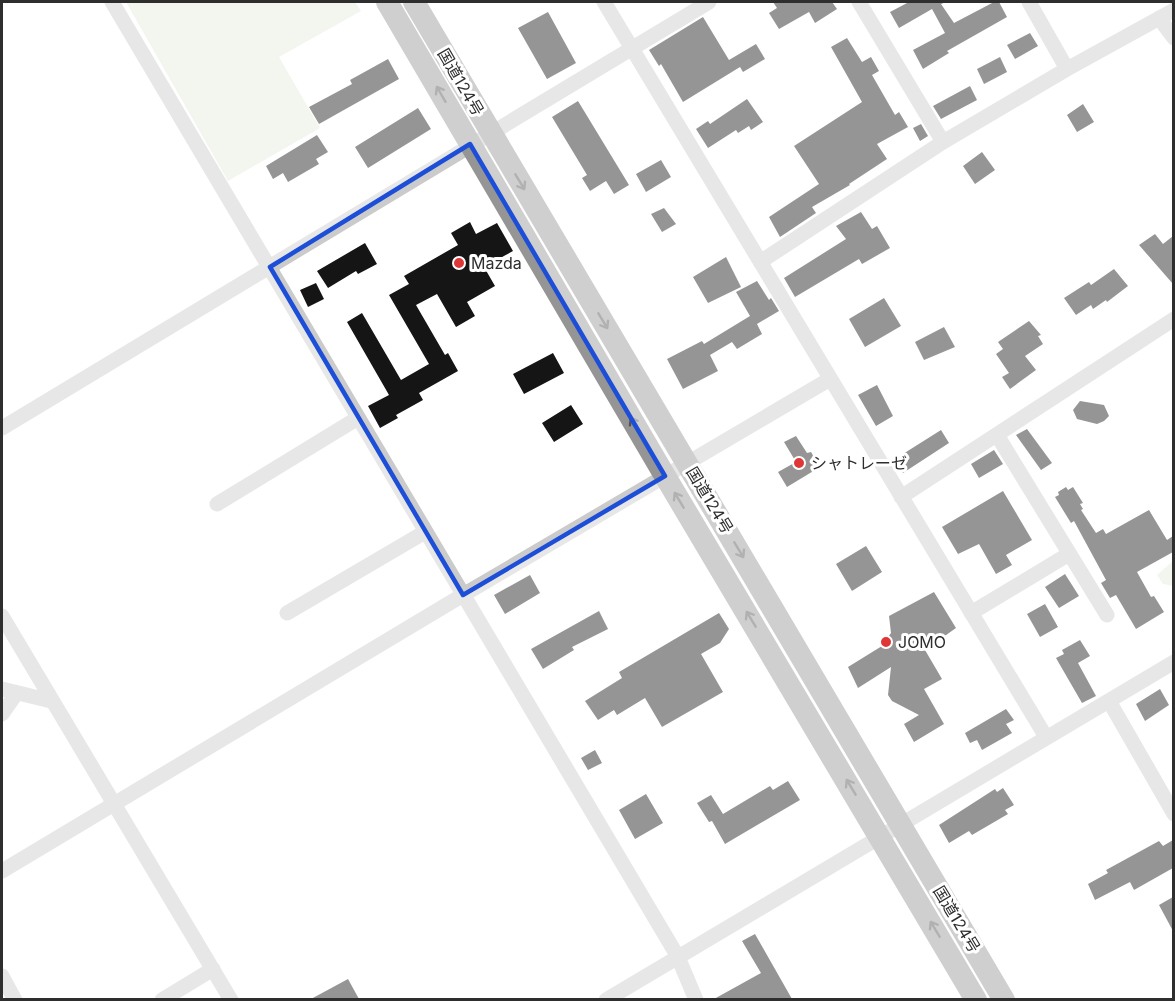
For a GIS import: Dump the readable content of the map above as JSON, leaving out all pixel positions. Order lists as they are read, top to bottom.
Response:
{
  "streets": {
    "highway": ["国道124号"]
  },
  "places": ["Mazda", "シャトレーゼ", "JOMO"]
}
